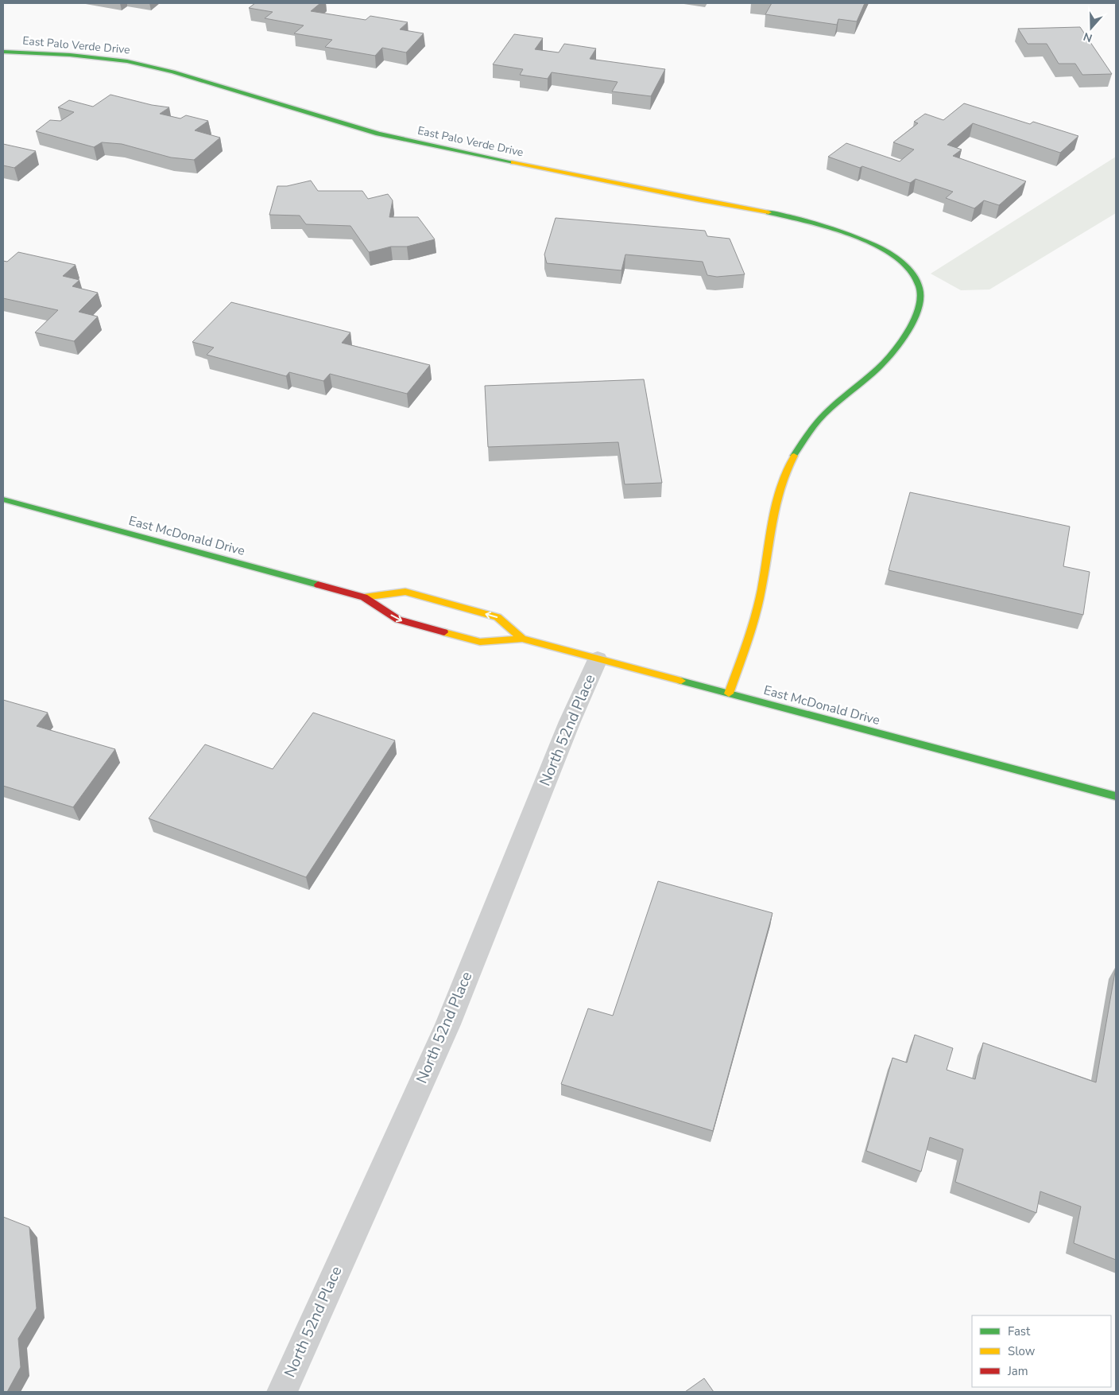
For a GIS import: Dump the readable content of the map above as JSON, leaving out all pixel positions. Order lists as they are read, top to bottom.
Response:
{
  "streets": {
    "street": ["East Palo Verde Drive", "East McDonald Drive", "North 52nd Place"]
  },
  "crossings": [
    ["East Palo Verde Drive", "East McDonald Drive"],
    ["East McDonald Drive", "North 52nd Place"]
  ],
  "legend": ["Fast", "Slow", "Jam"],
  "north": "bottom"
}
